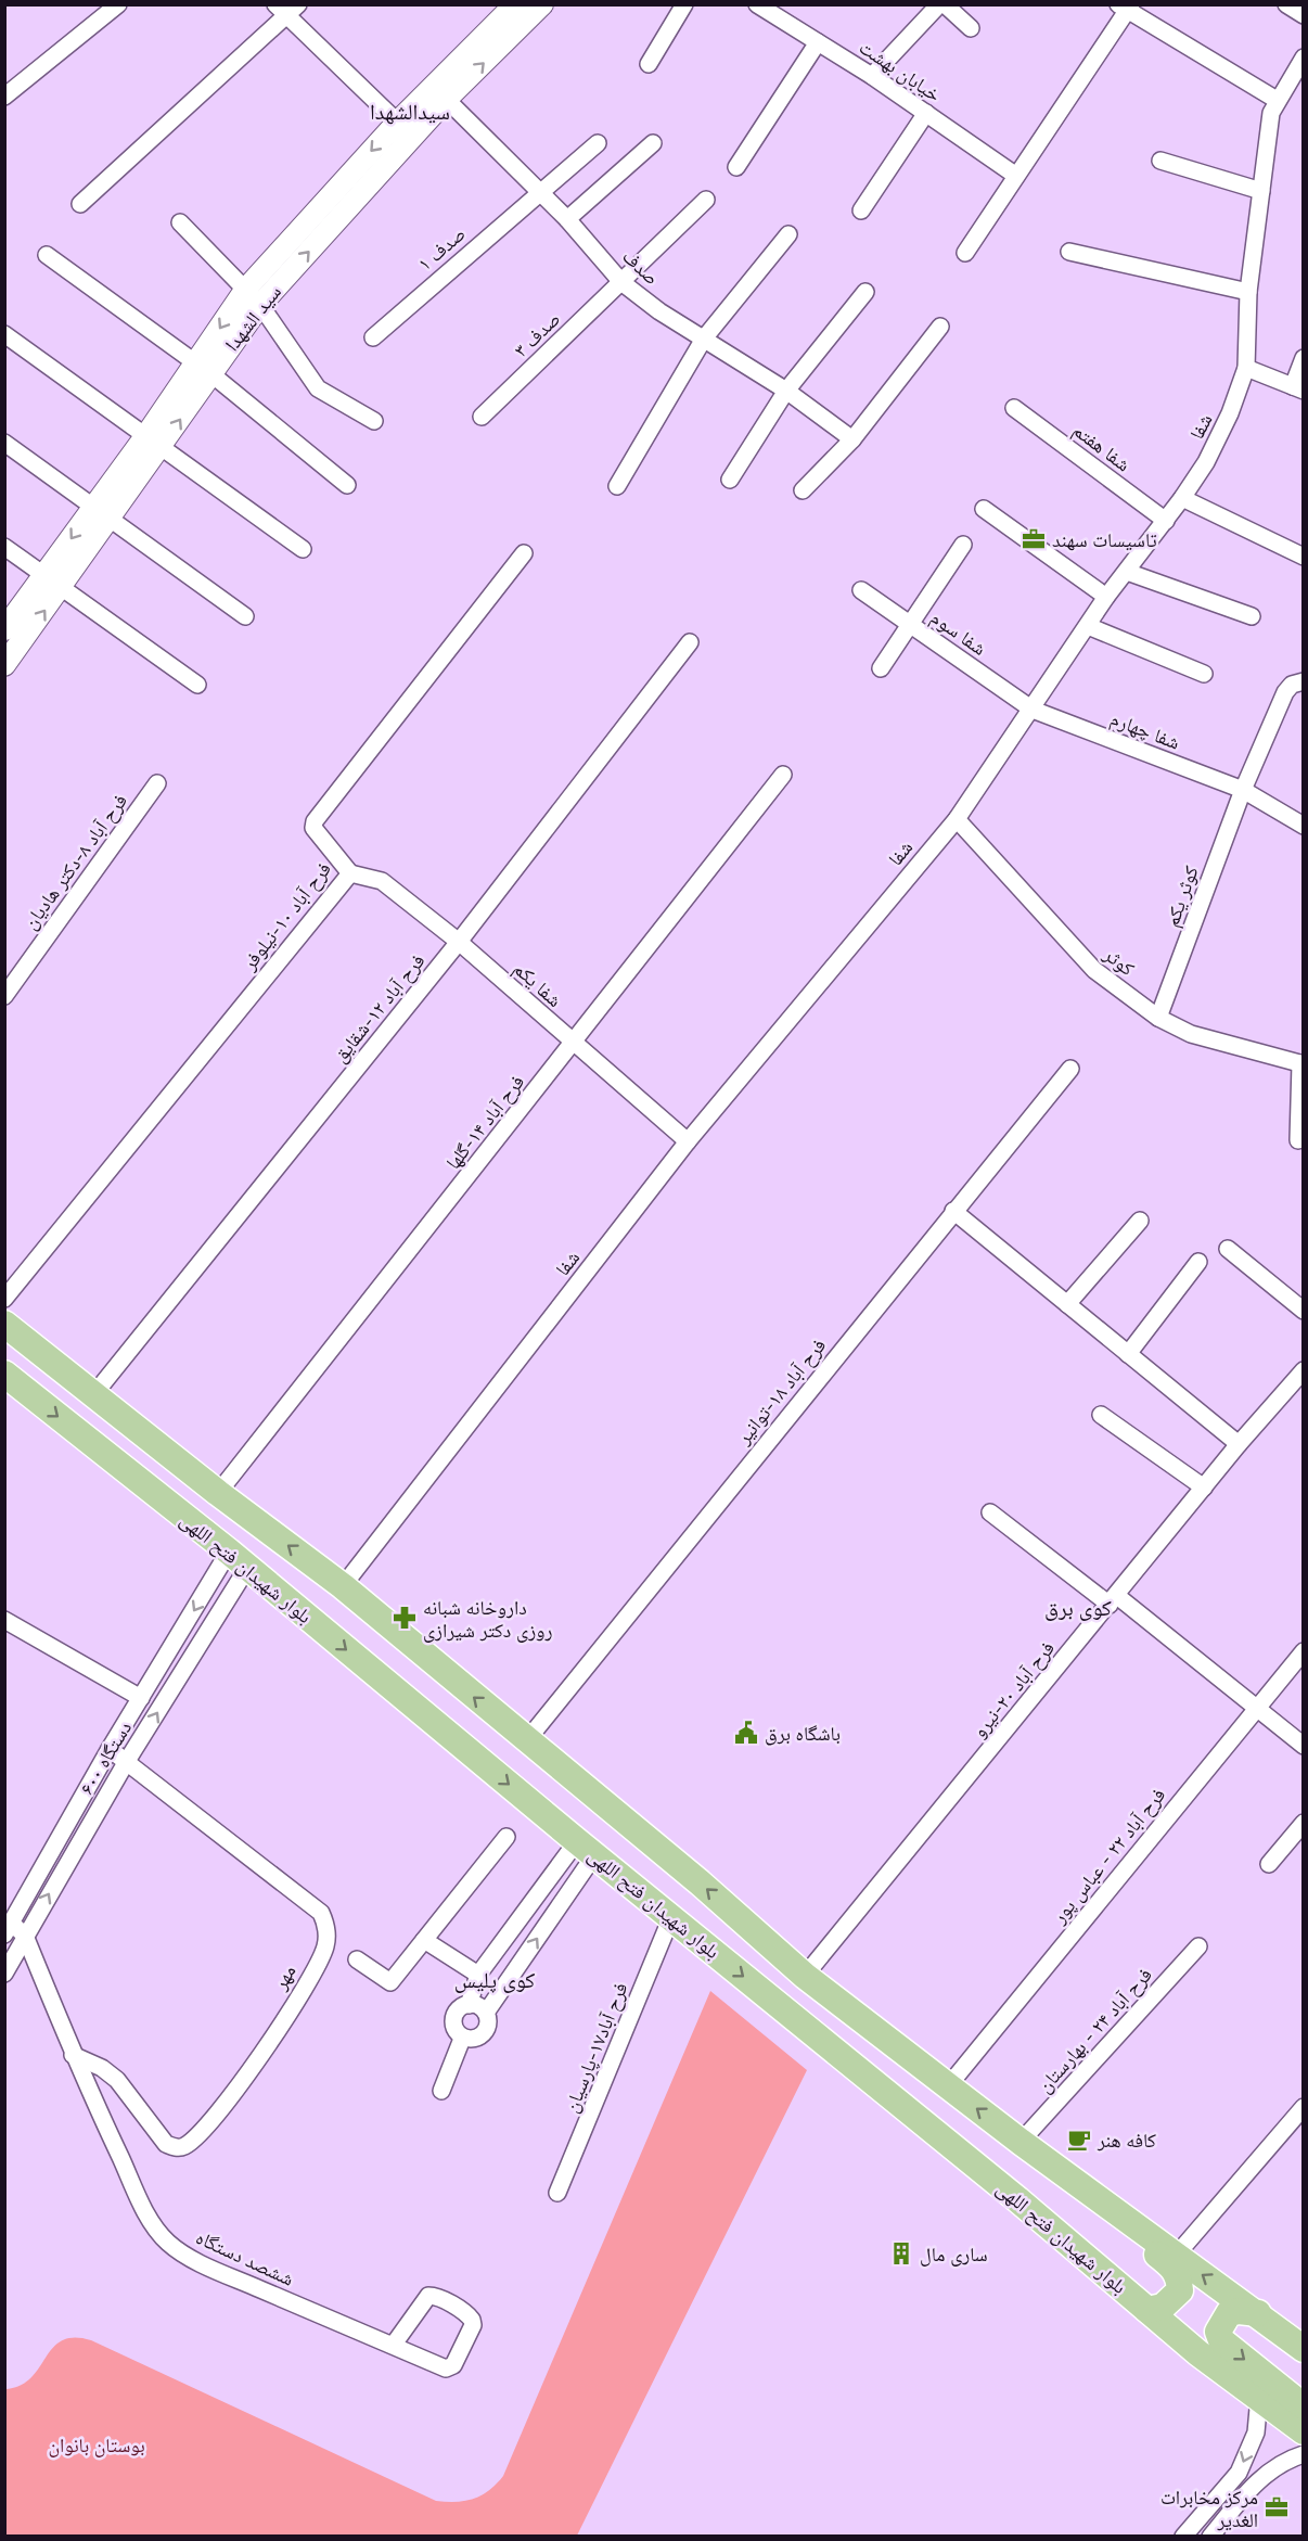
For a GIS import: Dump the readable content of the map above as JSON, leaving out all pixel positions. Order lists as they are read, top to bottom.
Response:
{
  "streets": {
    "main road": ["بلوار شهیدان فتح اللهی"],
    "street": [
      "خیابان بهشت",
      "صدف ۱",
      "صدف",
      "سید الشهدا",
      "صدف ۳",
      "شفا",
      "شفا هفتم",
      "شفا سوم",
      "شفا چهارم",
      "فرح آباد ۸-دکتر هادیان",
      "کوثر یکم",
      "فرح آباد ۱۰-نیلوفر",
      "کوثر",
      "شفا یکم",
      "فرح آباد ۱۲-شقایق",
      "فرح آباد ۱۴-گلها",
      "فرح آباد ۱۸-توانیر",
      "فرح آباد ۲۰-نیرو",
      "۶۰۰ دستگاه",
      "فرح آباد ۲۲ - عباس پور",
      "مهر",
      "فرح آباد ۲۴ - بهارستان",
      "فرح آباد۱۷-پارسیان",
      "ششصد دستگاه"
    ]
  },
  "crossings": [
    ["صدف ۱", "صدف"],
    ["صدف", "سید الشهدا"],
    ["صدف", "صدف ۳"],
    ["شفا", "شفا هفتم"],
    ["شفا", "شفا سوم"],
    ["شفا", "شفا چهارم"],
    ["شفا", "کوثر"],
    ["شفا", "شفا یکم"],
    ["شفا", "بلوار شهیدان فتح اللهی"],
    ["شفا سوم", "شفا چهارم"],
    ["شفا چهارم", "کوثر یکم"],
    ["کوثر یکم", "کوثر"],
    ["فرح آباد ۱۰-نیلوفر", "شفا یکم"],
    ["شفا یکم", "فرح آباد ۱۲-شقایق"],
    ["شفا یکم", "فرح آباد ۱۴-گلها"],
    ["فرح آباد ۱۲-شقایق", "بلوار شهیدان فتح اللهی"],
    ["فرح آباد ۱۴-گلها", "بلوار شهیدان فتح اللهی"],
    ["فرح آباد ۱۸-توانیر", "بلوار شهیدان فتح اللهی"],
    ["بلوار شهیدان فتح اللهی", "فرح آباد ۲۰-نیرو"],
    ["بلوار شهیدان فتح اللهی", "۶۰۰ دستگاه"],
    ["بلوار شهیدان فتح اللهی", "فرح آباد ۲۲ - عباس پور"],
    ["بلوار شهیدان فتح اللهی", "فرح آباد ۲۴ - بهارستان"],
    ["بلوار شهیدان فتح اللهی", "فرح آباد۱۷-پارسیان"],
    ["۶۰۰ دستگاه", "مهر"],
    ["۶۰۰ دستگاه", "ششصد دستگاه"],
    ["مهر", "ششصد دستگاه"]
  ],
  "districts": ["سیدالشهدا", "کوی برق", "کوی پلیس"],
  "parks": ["بوستان بانوان"],
  "places": {
    "office": ["تاسیسات سهند", "مرکز مخابرات الغدیر"],
    "pharmacy": ["داروخانه شبانه روزی دکتر شیرازی"],
    "public building": ["باشگاه برق"],
    "cafe": ["کافه هنر"],
    "building": ["ساری مال"]
  }
}
